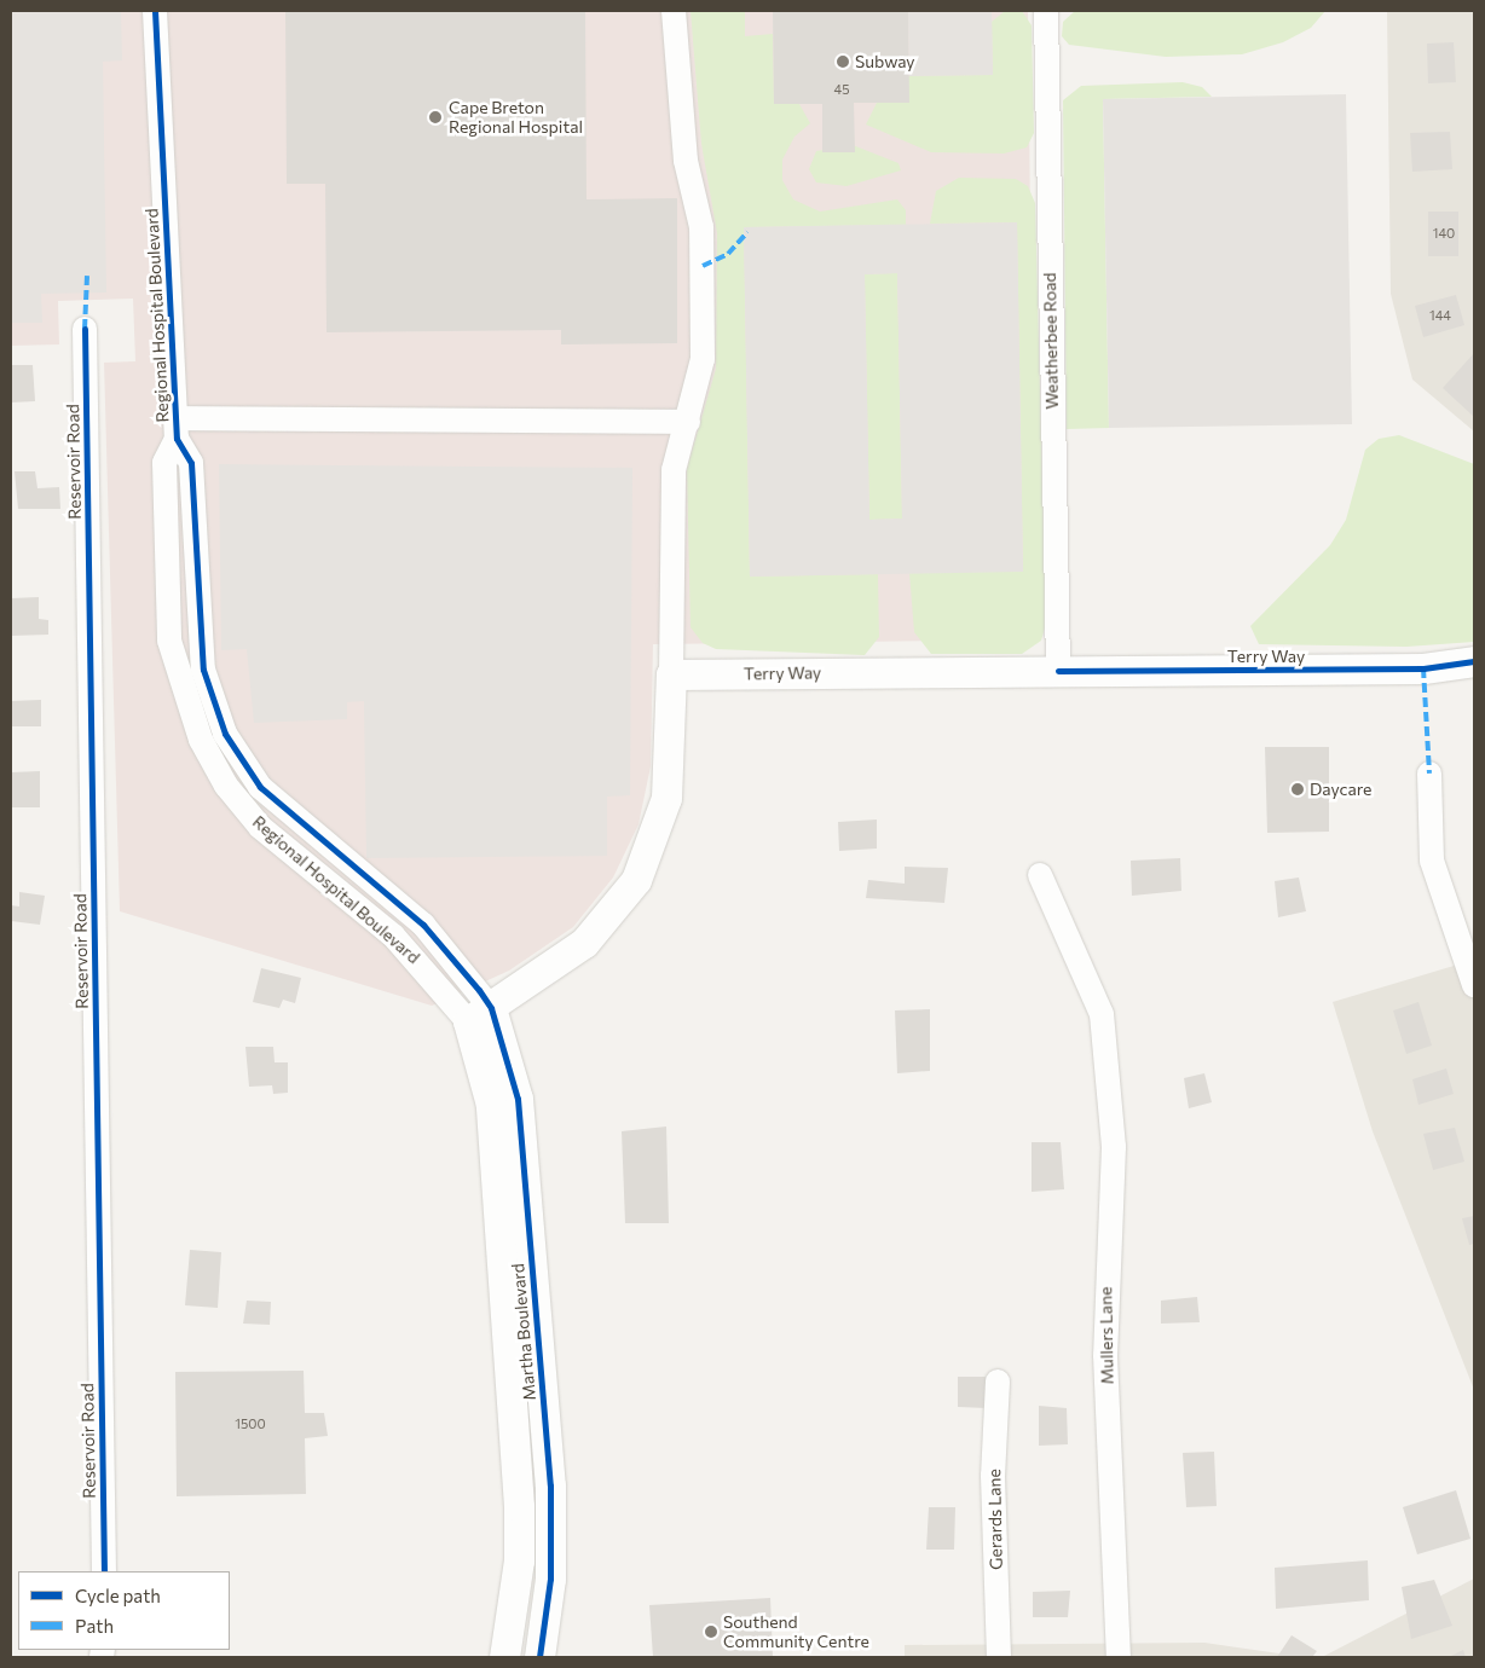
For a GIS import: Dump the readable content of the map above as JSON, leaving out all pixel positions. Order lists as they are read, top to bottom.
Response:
{
  "streets": {
    "street": [
      "Regional Hospital Boulevard",
      "Weatherbee Road",
      "Reservoir Road",
      "Terry Way",
      "Martha Boulevard",
      "Mullers Lane",
      "Gerards Lane"
    ]
  },
  "crossings": [
    ["Regional Hospital Boulevard", "Martha Boulevard"],
    ["Weatherbee Road", "Terry Way"]
  ],
  "places": [
    "Subway",
    "Cape Breton Regional Hospital",
    "Daycare",
    "Southend Community Centre"
  ],
  "house_numbers": [
    "45",
    "140",
    "144",
    "1500"
  ],
  "legend": ["Cycle path", "Path"]
}
